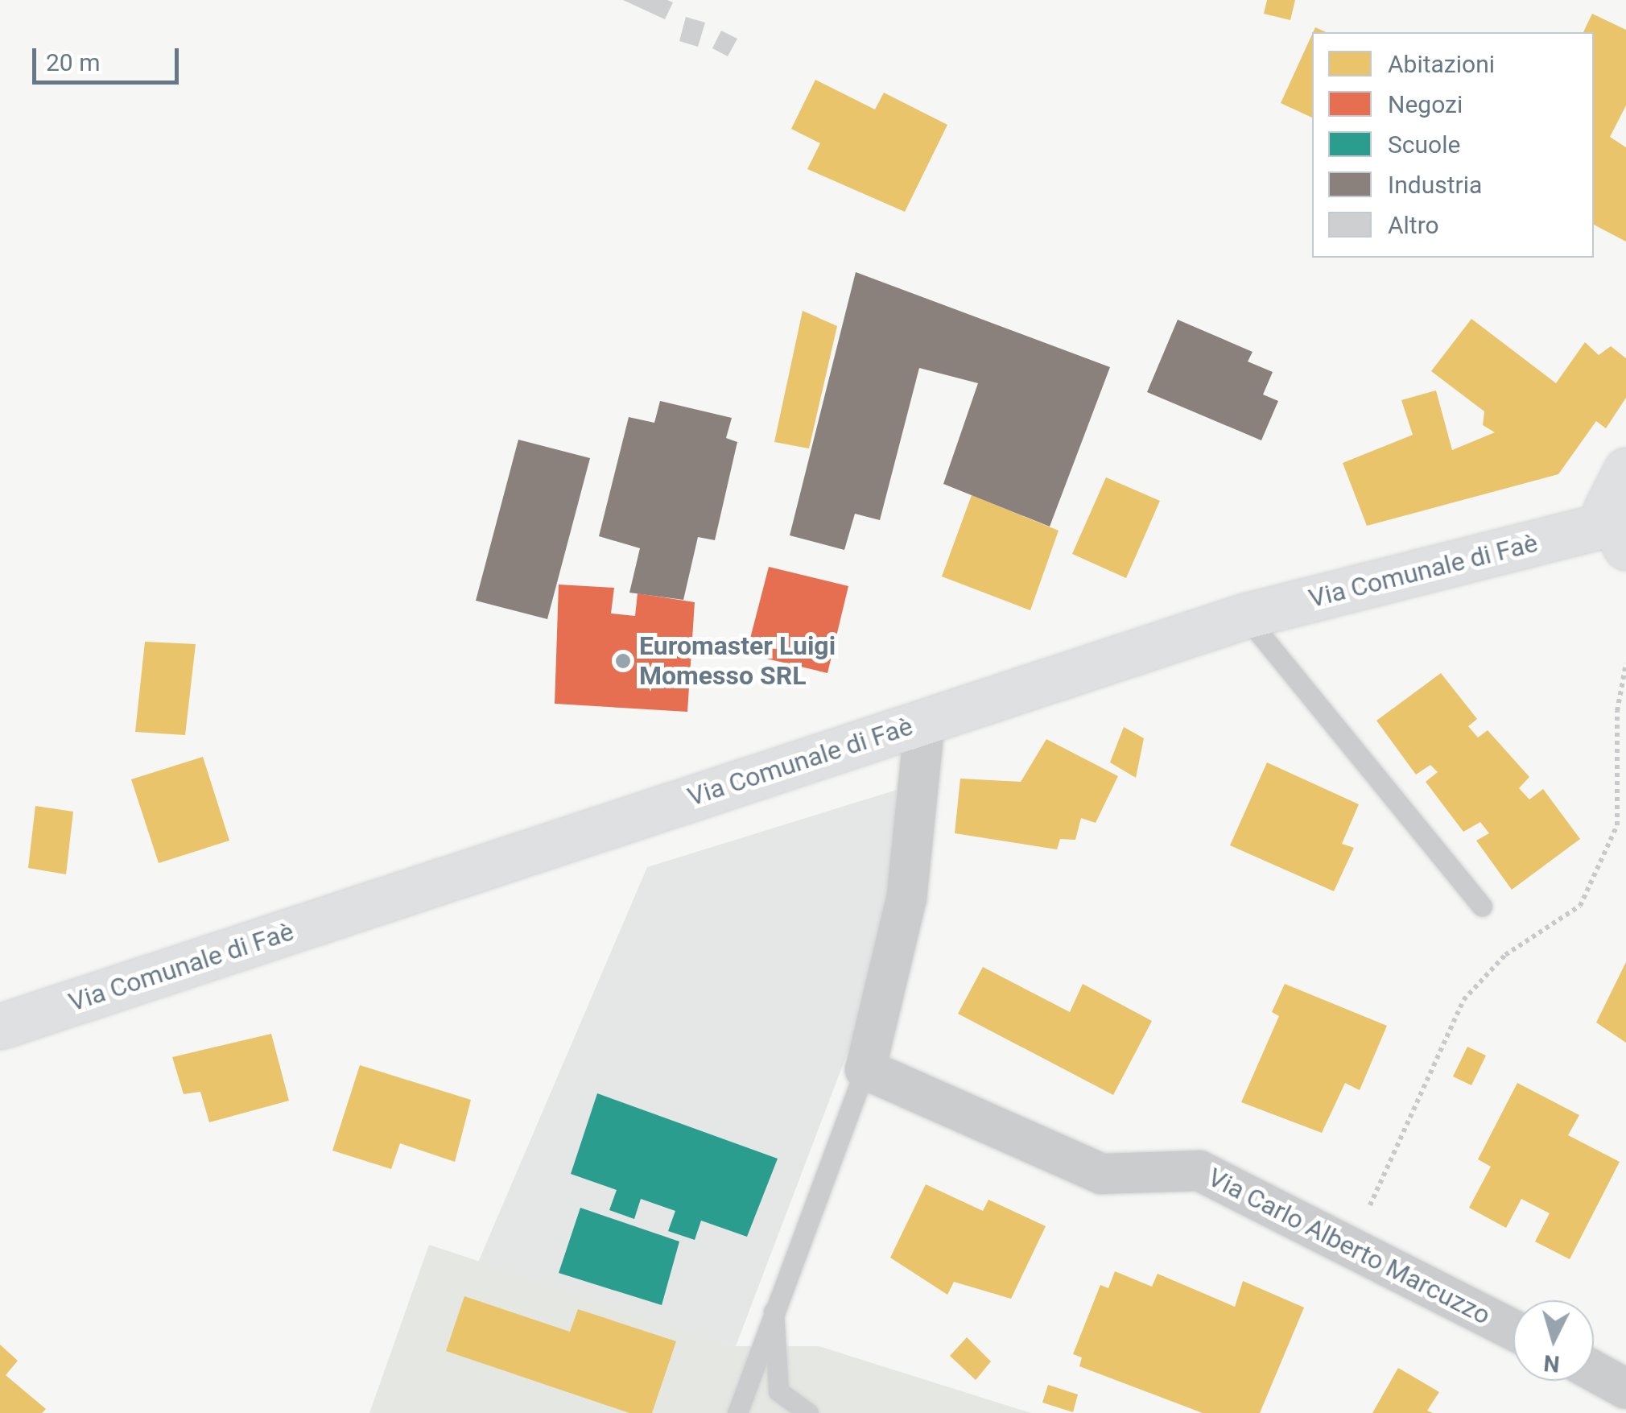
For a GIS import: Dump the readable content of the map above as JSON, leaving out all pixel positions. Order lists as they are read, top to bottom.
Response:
{
  "streets": {
    "street": ["Via Comunale di Faè", "Via Carlo Alberto Marcuzzo"]
  },
  "places": ["Euromaster Luigi Momesso SRL"],
  "legend": [
    "Abitazioni",
    "Negozi",
    "Scuole",
    "Industria",
    "Altro"
  ],
  "scale_bar": "20 m",
  "north": "bottom"
}
